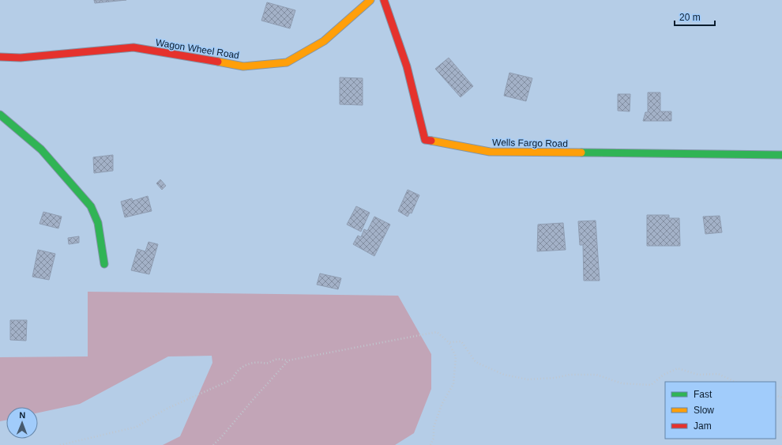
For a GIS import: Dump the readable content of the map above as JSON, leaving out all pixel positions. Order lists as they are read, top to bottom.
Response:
{
  "streets": {
    "street": ["Wagon Wheel Road", "Wells Fargo Road"]
  },
  "legend": ["Fast", "Slow", "Jam"],
  "scale_bar": "20 m",
  "north": "top"
}
